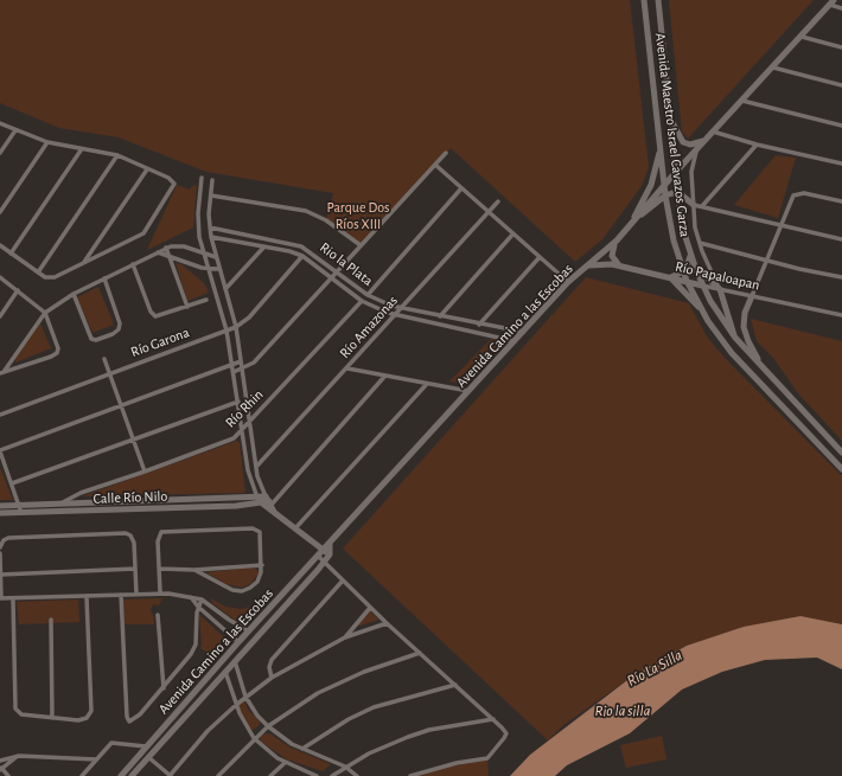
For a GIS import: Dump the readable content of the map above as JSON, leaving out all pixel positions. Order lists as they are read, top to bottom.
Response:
{
  "streets": {
    "street": [
      "Avenida Maestro Israel Cavazos Garza",
      "Rio la Plata",
      "Río Papaloapan",
      "Avenida Camino a las Escobas",
      "Río Amazonas",
      "Río Garona",
      "Río Rhin",
      "Calle Río Nilo"
    ]
  },
  "crossings": [
    ["Avenida Maestro Israel Cavazos Garza", "Río Papaloapan"],
    ["Avenida Maestro Israel Cavazos Garza", "Avenida Camino a las Escobas"],
    ["Rio la Plata", "Avenida Camino a las Escobas"],
    ["Rio la Plata", "Río Amazonas"],
    ["Rio la Plata", "Río Garona"],
    ["Rio la Plata", "Río Rhin"],
    ["Río Papaloapan", "Avenida Camino a las Escobas"],
    ["Río Rhin", "Calle Río Nilo"]
  ],
  "water": ["Río La Silla", "Rio la silla"],
  "parks": ["Parque Dos Ríos XIII"]
}
